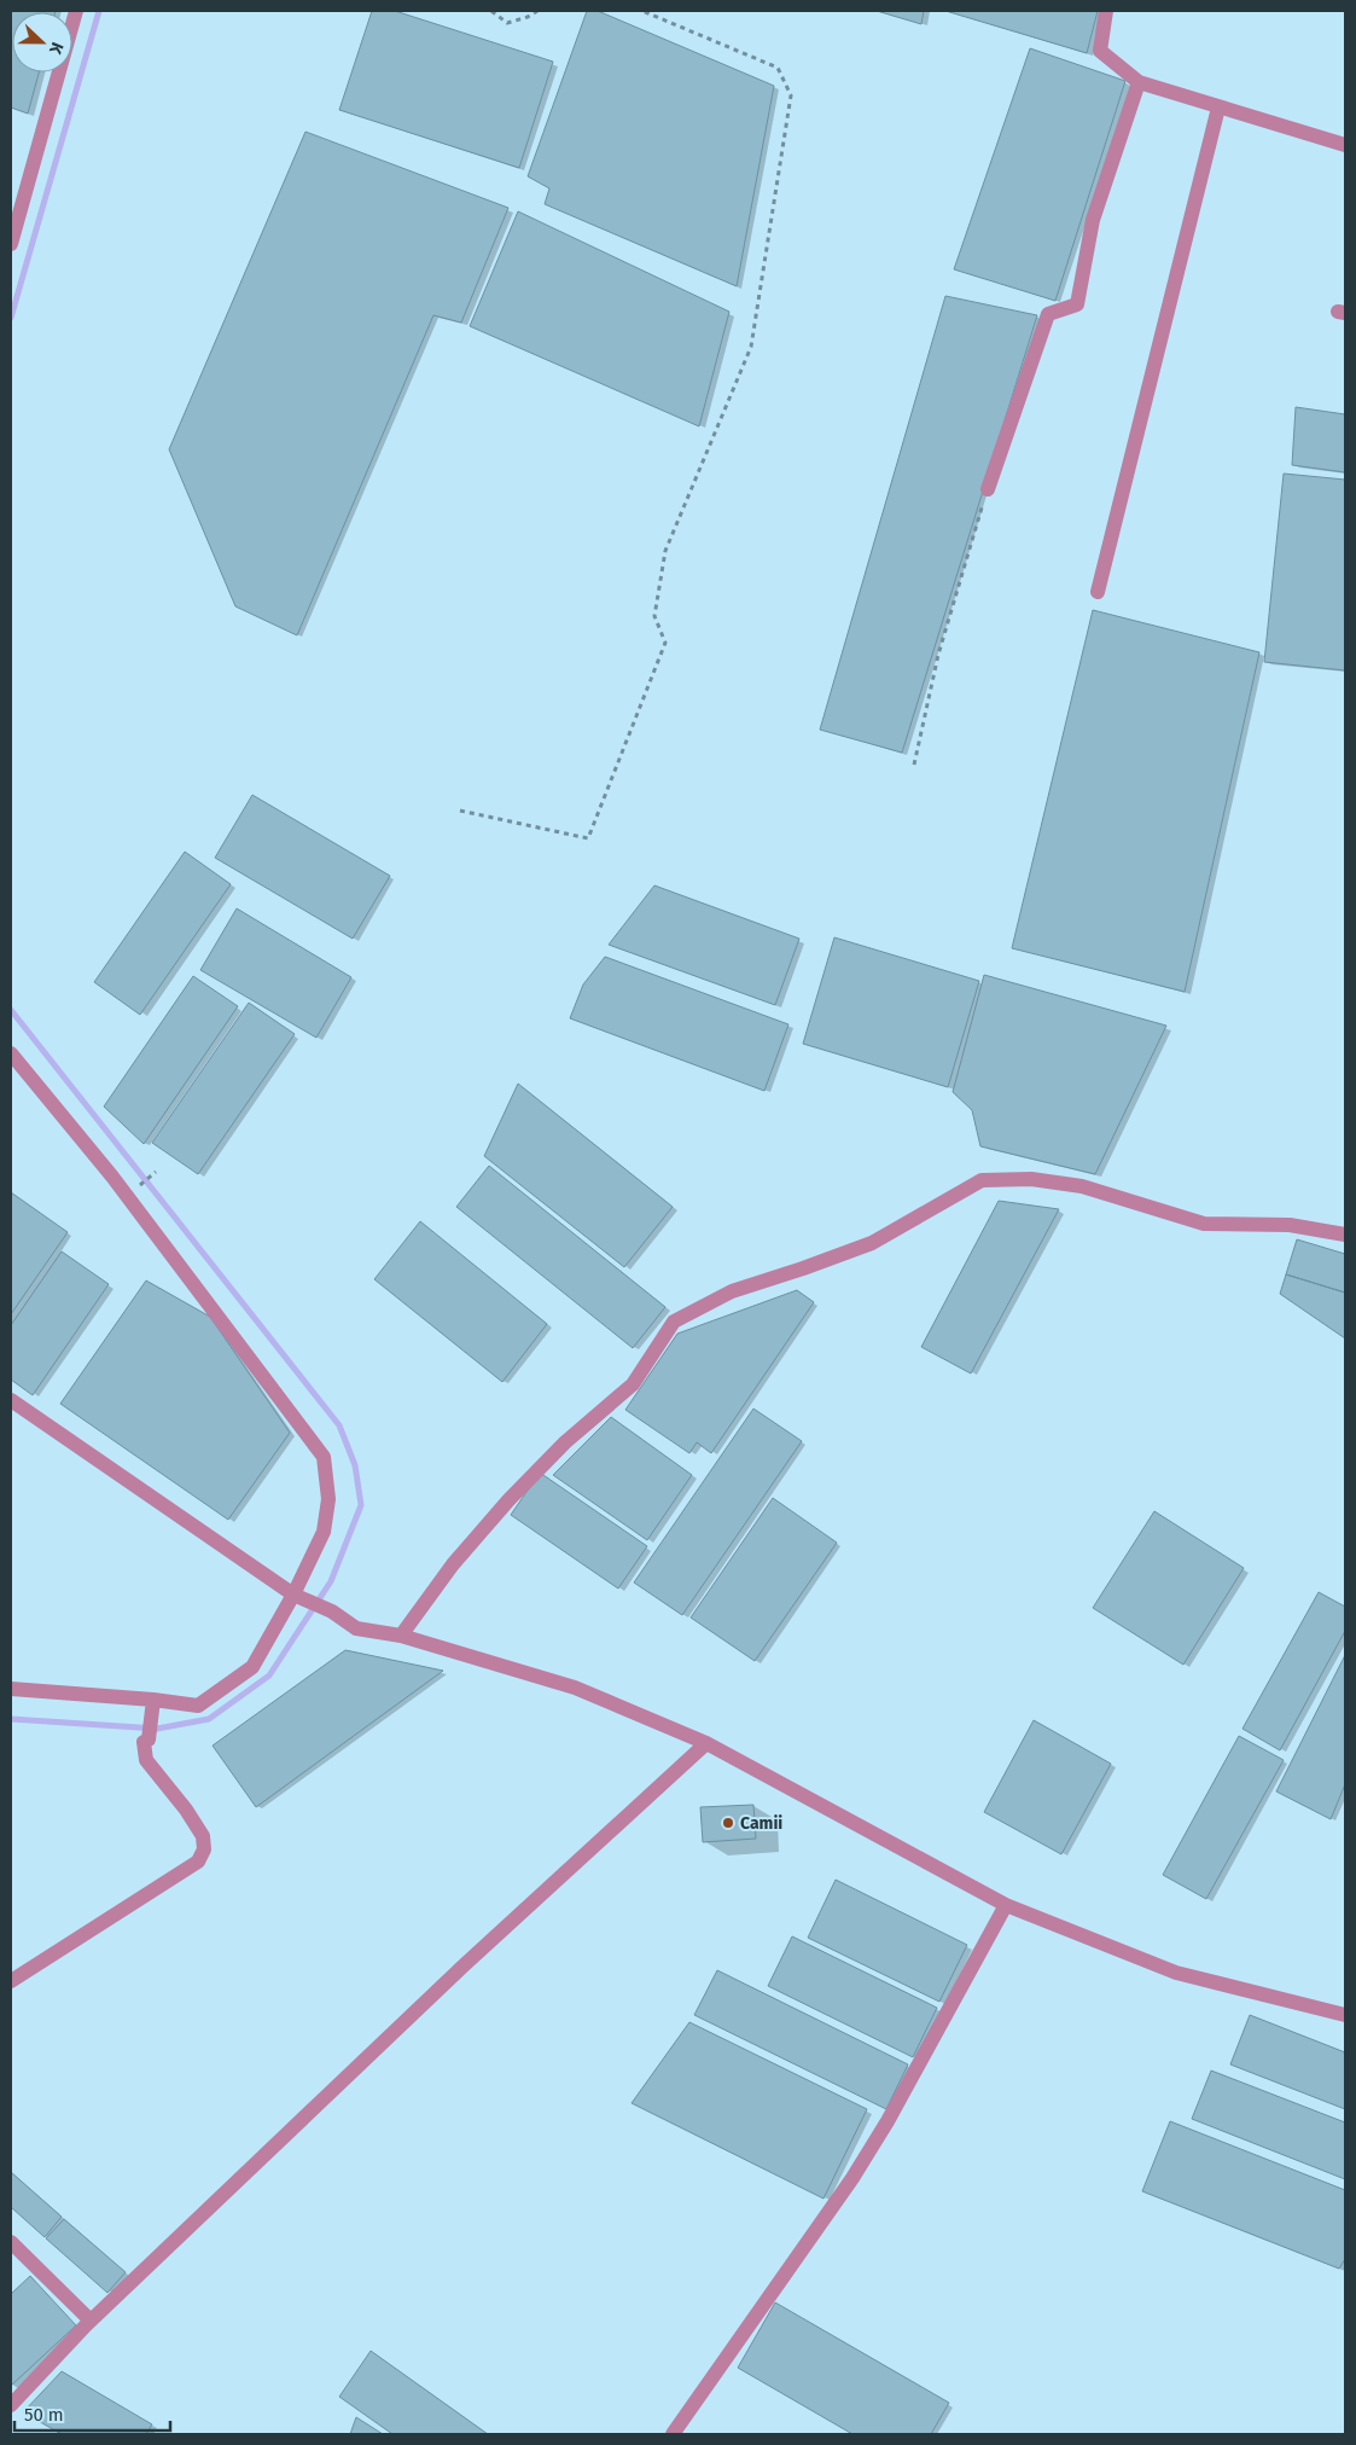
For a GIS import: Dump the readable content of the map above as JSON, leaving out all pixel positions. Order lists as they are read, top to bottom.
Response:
{
  "places": ["Camii"],
  "scale_bar": "50 m",
  "north": "right"
}
